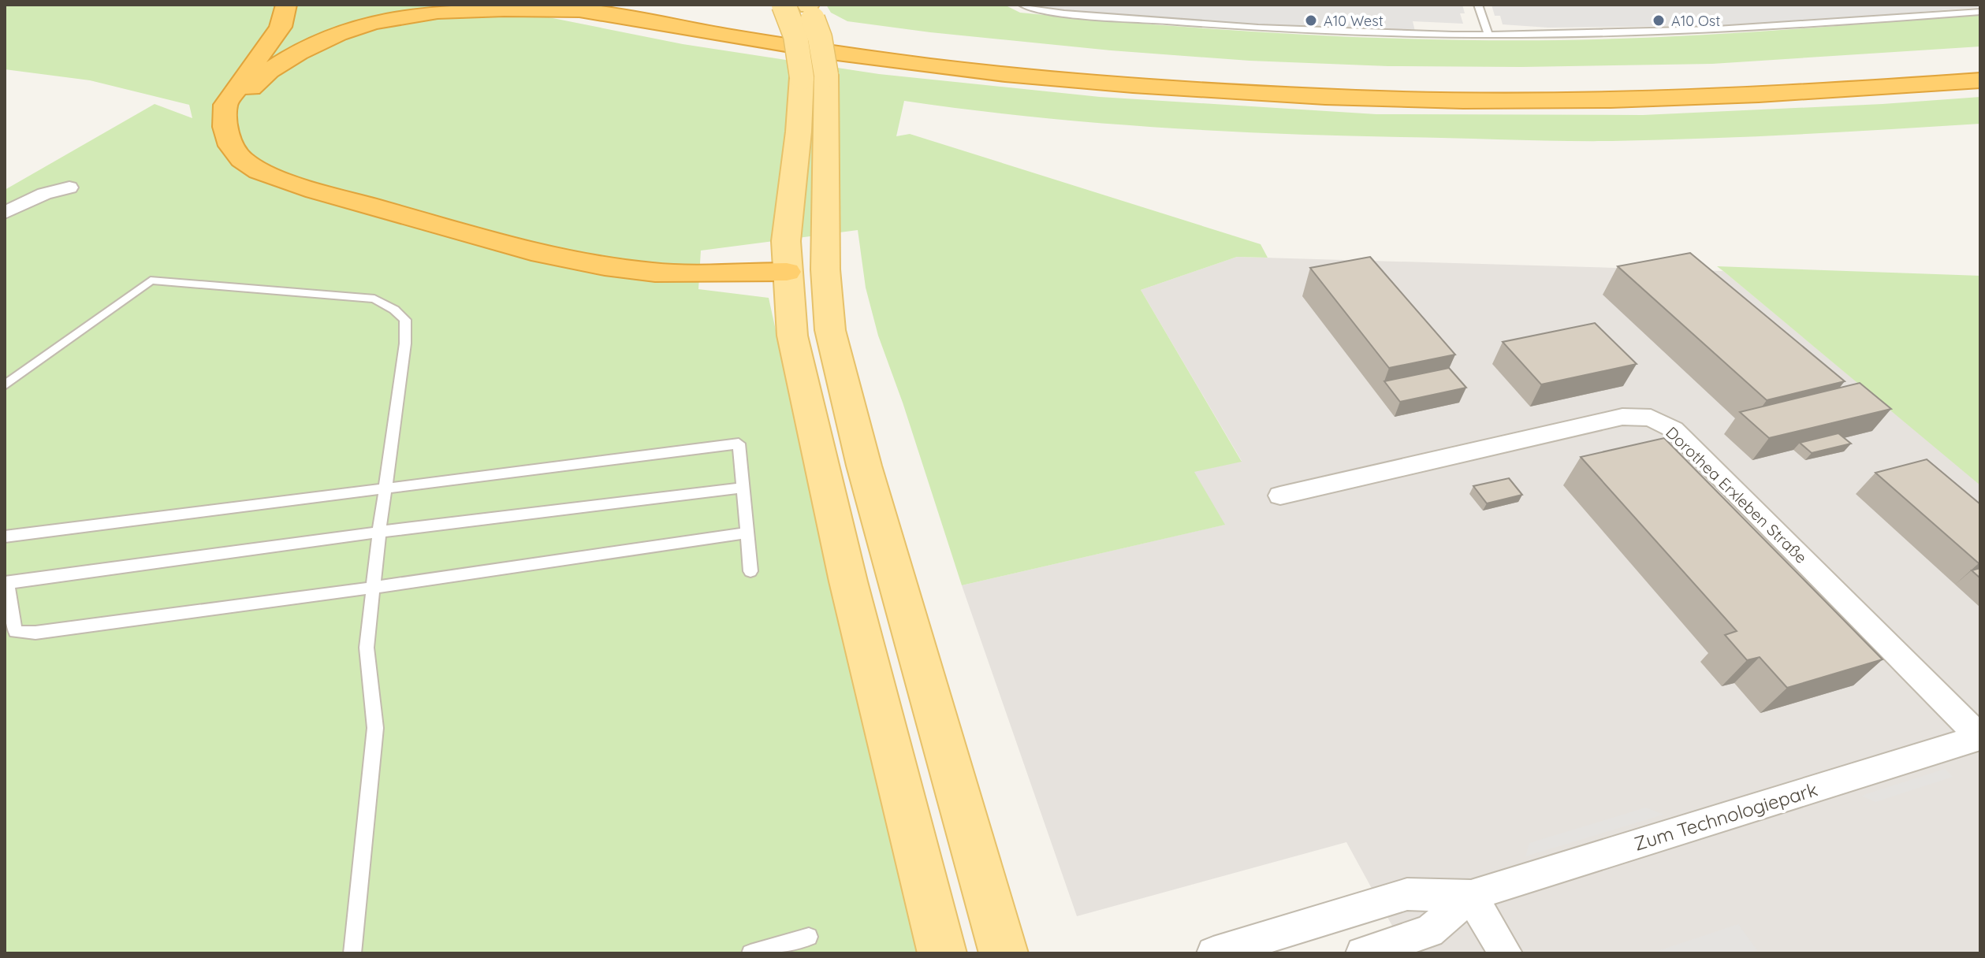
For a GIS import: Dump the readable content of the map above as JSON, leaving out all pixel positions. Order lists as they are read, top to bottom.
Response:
{
  "streets": {
    "street": ["Dorothea Erxleben Straße", "Zum Technologiepark"]
  },
  "crossings": [
    ["Dorothea Erxleben Straße", "Zum Technologiepark"]
  ],
  "places": ["A10 West", "A10 Ost"]
}
